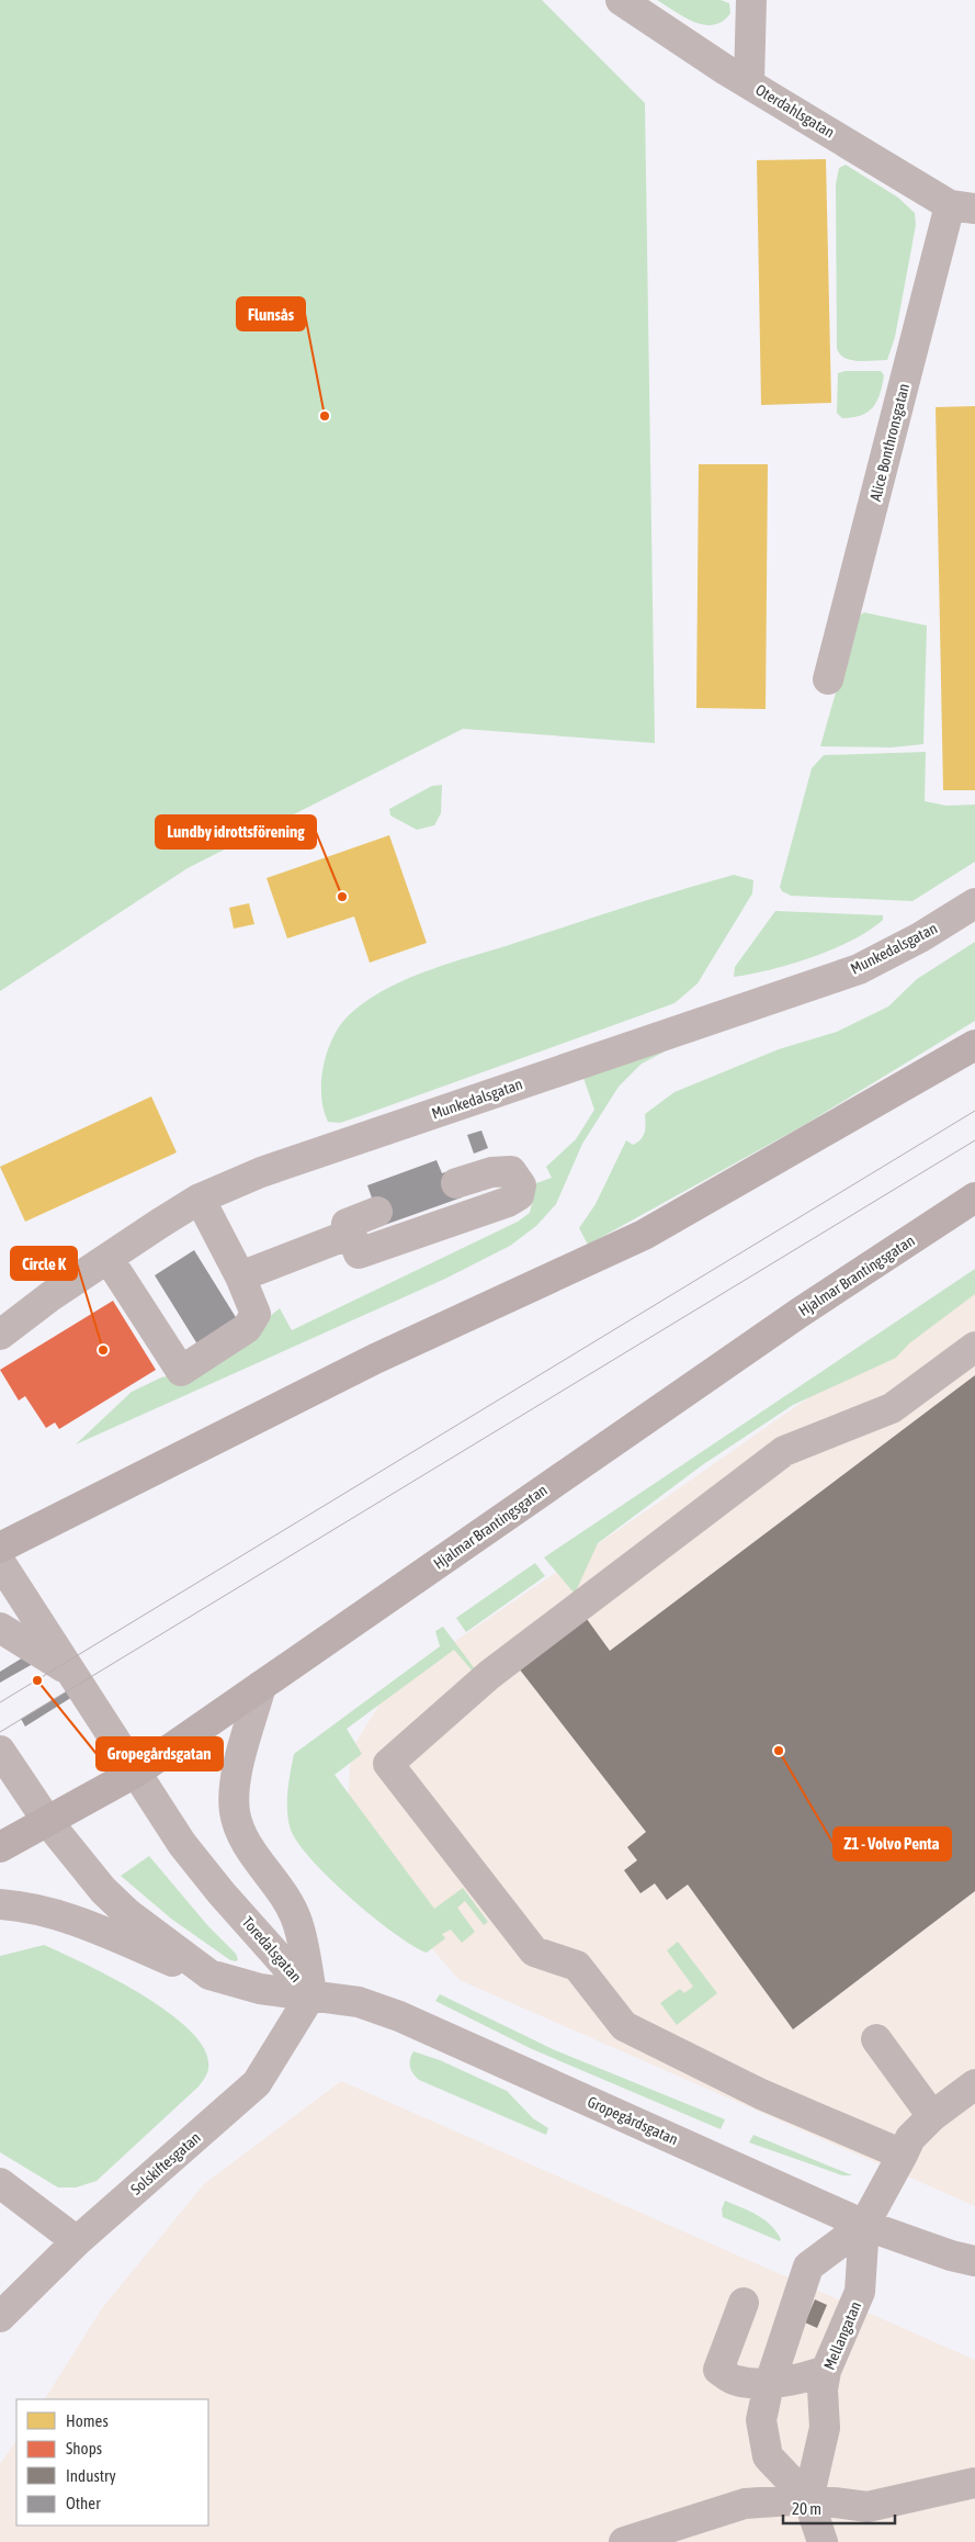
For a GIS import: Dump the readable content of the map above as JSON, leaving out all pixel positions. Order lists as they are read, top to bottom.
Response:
{
  "streets": {
    "main road": ["Hjalmar Brantingsgatan"],
    "street": [
      "Oterdahlsgatan",
      "Alice Bonthronsgatan",
      "Munkedalsgatan",
      "Toredalsgatan",
      "Gropegårdsgatan",
      "Solskiftesgatan",
      "Mellangatan"
    ]
  },
  "crossings": [
    ["Oterdahlsgatan", "Alice Bonthronsgatan"],
    ["Hjalmar Brantingsgatan", "Toredalsgatan"],
    ["Toredalsgatan", "Gropegårdsgatan"],
    ["Toredalsgatan", "Solskiftesgatan"],
    ["Gropegårdsgatan", "Solskiftesgatan"],
    ["Gropegårdsgatan", "Mellangatan"]
  ],
  "places": [
    "Flunsås",
    "Lundby idrottsförening",
    "Circle K",
    "Gropegårdsgatan",
    "Z1 - Volvo Penta"
  ],
  "legend": [
    "Homes",
    "Shops",
    "Industry",
    "Other"
  ],
  "scale_bar": "20 m"
}
